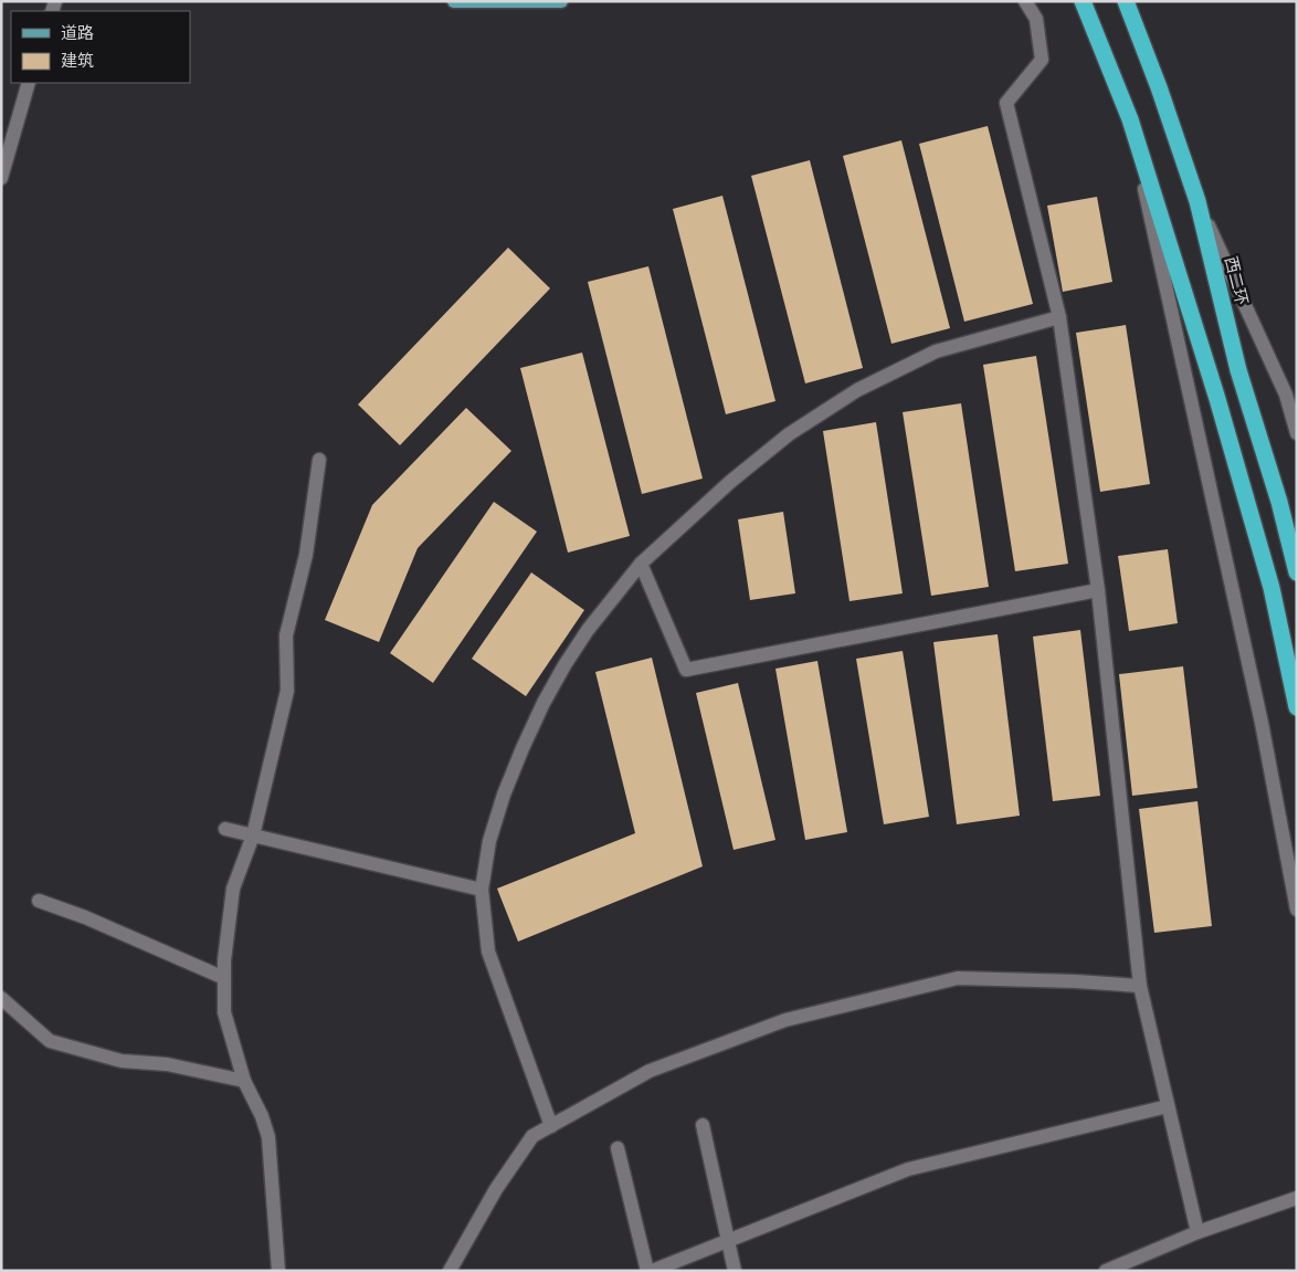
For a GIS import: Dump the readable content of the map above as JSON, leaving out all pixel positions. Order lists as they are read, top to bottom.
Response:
{
  "streets": {
    "highway": ["西二环"]
  },
  "legend": ["道路", "建筑"]
}
